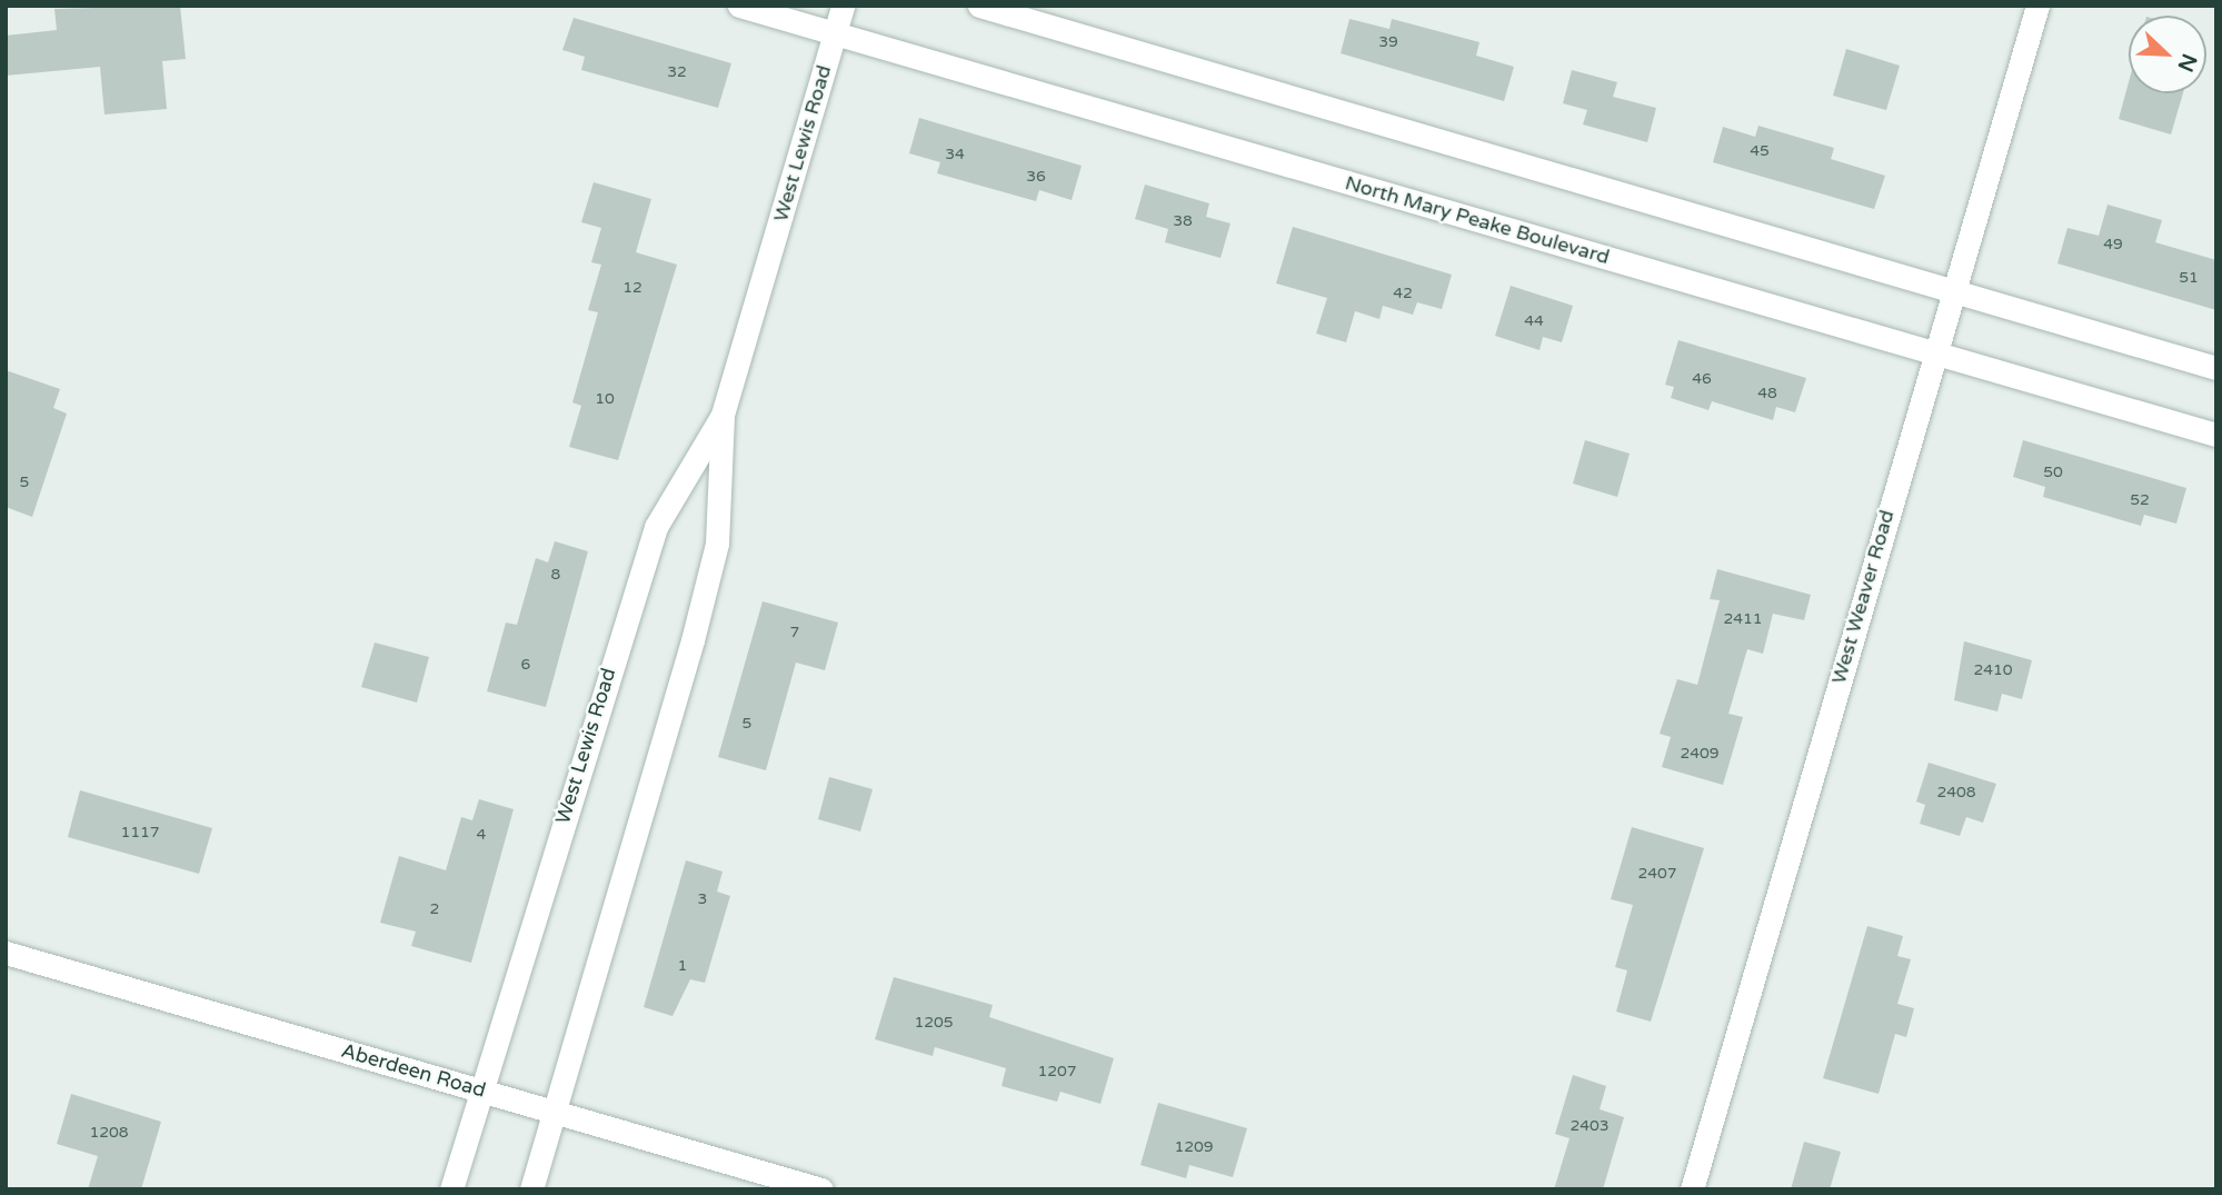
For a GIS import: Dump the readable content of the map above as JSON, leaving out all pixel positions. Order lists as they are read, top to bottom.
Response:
{
  "streets": {
    "street": [
      "West Lewis Road",
      "North Mary Peake Boulevard",
      "West Weaver Road",
      "Aberdeen Road"
    ]
  },
  "crossings": [
    ["West Lewis Road", "North Mary Peake Boulevard"],
    ["West Lewis Road", "Aberdeen Road"],
    ["North Mary Peake Boulevard", "West Weaver Road"]
  ],
  "house_numbers": [
    "39",
    "32",
    "45",
    "34",
    "36",
    "38",
    "49",
    "51",
    "12",
    "42",
    "44",
    "46",
    "48",
    "10",
    "50",
    "5",
    "52",
    "8",
    "2411",
    "7",
    "6",
    "2410",
    "5",
    "2409",
    "2408",
    "1117",
    "4",
    "2407",
    "3",
    "2",
    "1",
    "1205",
    "1207",
    "2403",
    "1208",
    "1209"
  ],
  "north": "bottom right"
}
